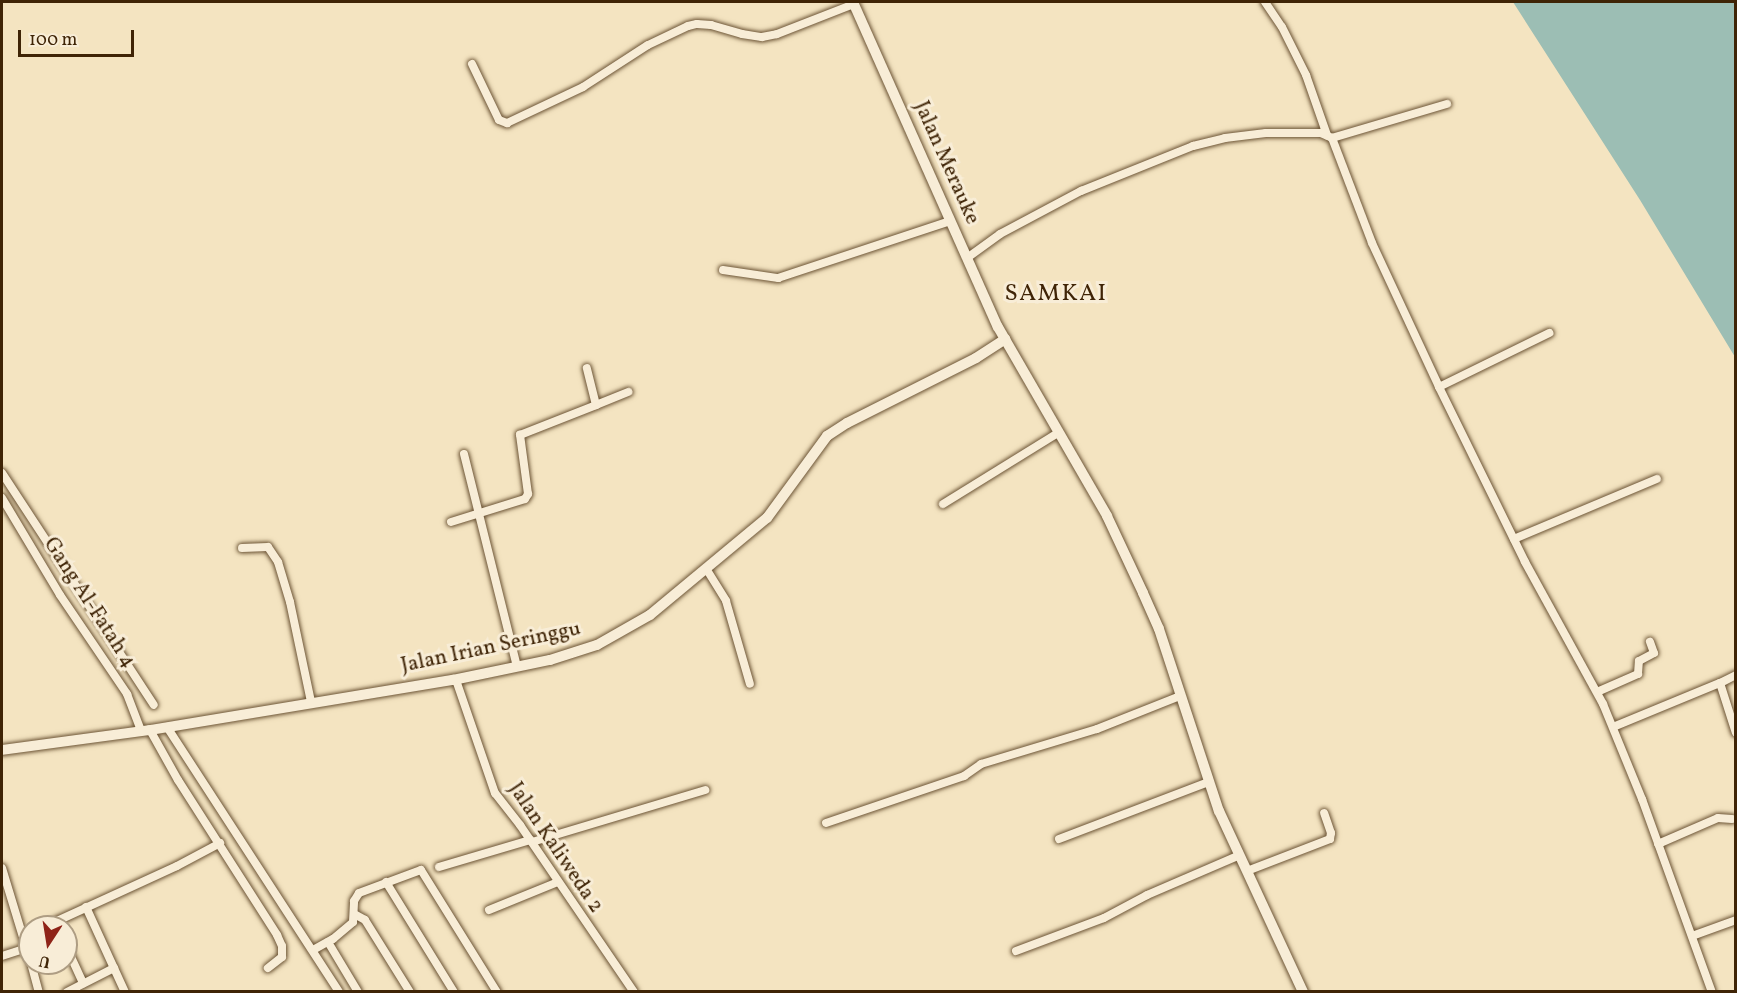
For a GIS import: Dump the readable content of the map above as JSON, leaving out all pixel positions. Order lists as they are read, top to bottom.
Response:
{
  "streets": {
    "street": [
      "Jalan Merauke",
      "Gang Al-Fatah 4",
      "Jalan Irian Seringgu",
      "Jalan Kaliweda 2"
    ]
  },
  "crossings": [
    ["Jalan Merauke", "Jalan Irian Seringgu"],
    ["Gang Al-Fatah 4", "Jalan Irian Seringgu"],
    ["Jalan Irian Seringgu", "Jalan Kaliweda 2"]
  ],
  "districts": ["SAMKAI"],
  "scale_bar": "100 m",
  "north": "bottom"
}
